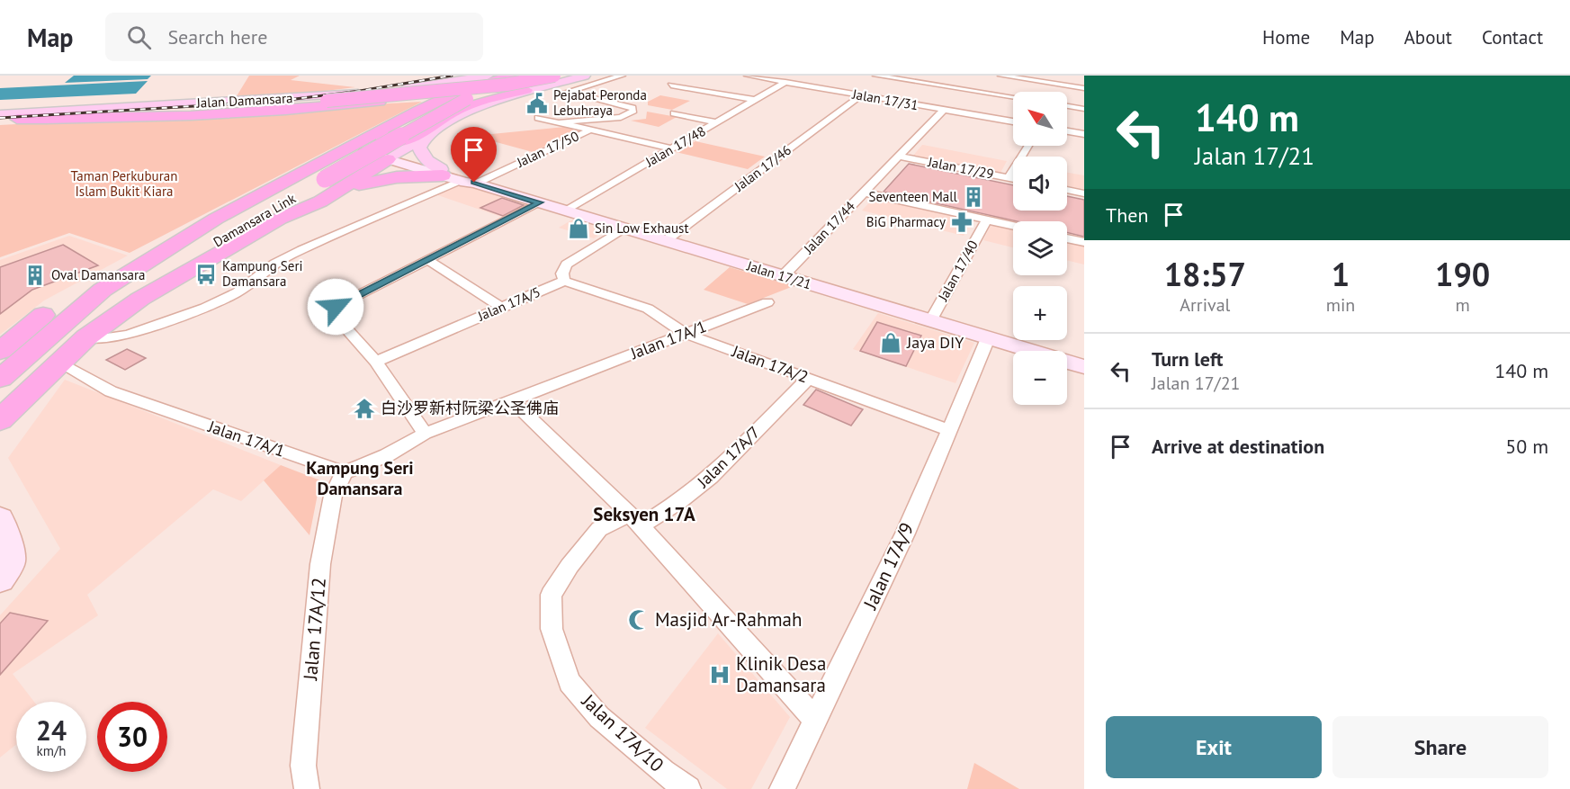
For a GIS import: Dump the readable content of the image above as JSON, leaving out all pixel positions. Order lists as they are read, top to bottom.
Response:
{
  "streets": {
    "highway": ["Damansara Link"],
    "main road": ["Jalan Damansara"],
    "street": [
      "Jalan 17/31",
      "Jalan 17/48",
      "Jalan 17/50",
      "Jalan 17/46",
      "Jalan 17/29",
      "Jalan 17/44",
      "Jalan 17/40",
      "Jalan 17/21",
      "Jalan 17A/5",
      "Jalan 17A/1",
      "Jalan 17A/2",
      "Jalan 17A/7",
      "Jalan 17A/9",
      "Jalan 17A/12",
      "Jalan 17A/10"
    ]
  },
  "crossings": [
    ["Jalan 17/31", "Jalan 17/48"],
    ["Jalan 17/31", "Jalan 17/46"],
    ["Jalan 17/31", "Jalan 17/44"],
    ["Jalan 17/48", "Jalan 17/21"],
    ["Jalan 17/50", "Jalan 17/21"],
    ["Jalan 17/46", "Jalan 17/21"],
    ["Jalan 17/29", "Jalan 17/44"],
    ["Jalan 17/44", "Jalan 17/21"],
    ["Jalan 17/40", "Jalan 17/21"],
    ["Jalan 17/21", "Jalan 17A/9"],
    ["Jalan 17A/5", "Jalan 17A/2"],
    ["Jalan 17A/1", "Jalan 17A/2"],
    ["Jalan 17A/1", "Jalan 17A/12"],
    ["Jalan 17A/2", "Jalan 17A/7"],
    ["Jalan 17A/2", "Jalan 17A/9"],
    ["Jalan 17A/7", "Jalan 17A/10"]
  ],
  "districts": ["Kampung Seri Damansara", "Seksyen 17A"],
  "parks": ["Taman Perkuburan Islam Bukit Kiara"],
  "places": {
    "public building": ["Pejabat Peronda Lebuhraya"],
    "building": ["Seventeen Mall", "Oval Damansara"],
    "pharmacy": ["BiG Pharmacy"],
    "shop": ["Sin Low Exhaust", "Jaya DIY"],
    "bus stop": ["Kampung Seri Damansara"],
    "temple": ["白沙罗新村阮梁公圣佛庙"],
    "mosque": ["Masjid Ar-Rahmah"],
    "hospital": ["Klinik Desa Damansara"]
  },
  "north": "top left",
  "page": {
    "header": "Map",
    "search": "Search here",
    "nav": [
      "Home",
      "Map",
      "About",
      "Contact"
    ],
    "turn": ["140 m", "Jalan 17/21"],
    "map_buttons": ["+", "−"],
    "then": "Then",
    "eta": [
      "18:57",
      "Arrival",
      "1",
      "min",
      "190",
      "m"
    ],
    "list": [
      {
        "name": "Turn left",
        "note": "Jalan 17/21",
        "value": "140 m"
      },
      {
        "name": "Arrive at destination",
        "value": "50 m"
      }
    ],
    "speed": "24 km/h",
    "limit": "30",
    "buttons": ["Exit", "Share"]
  }
}
